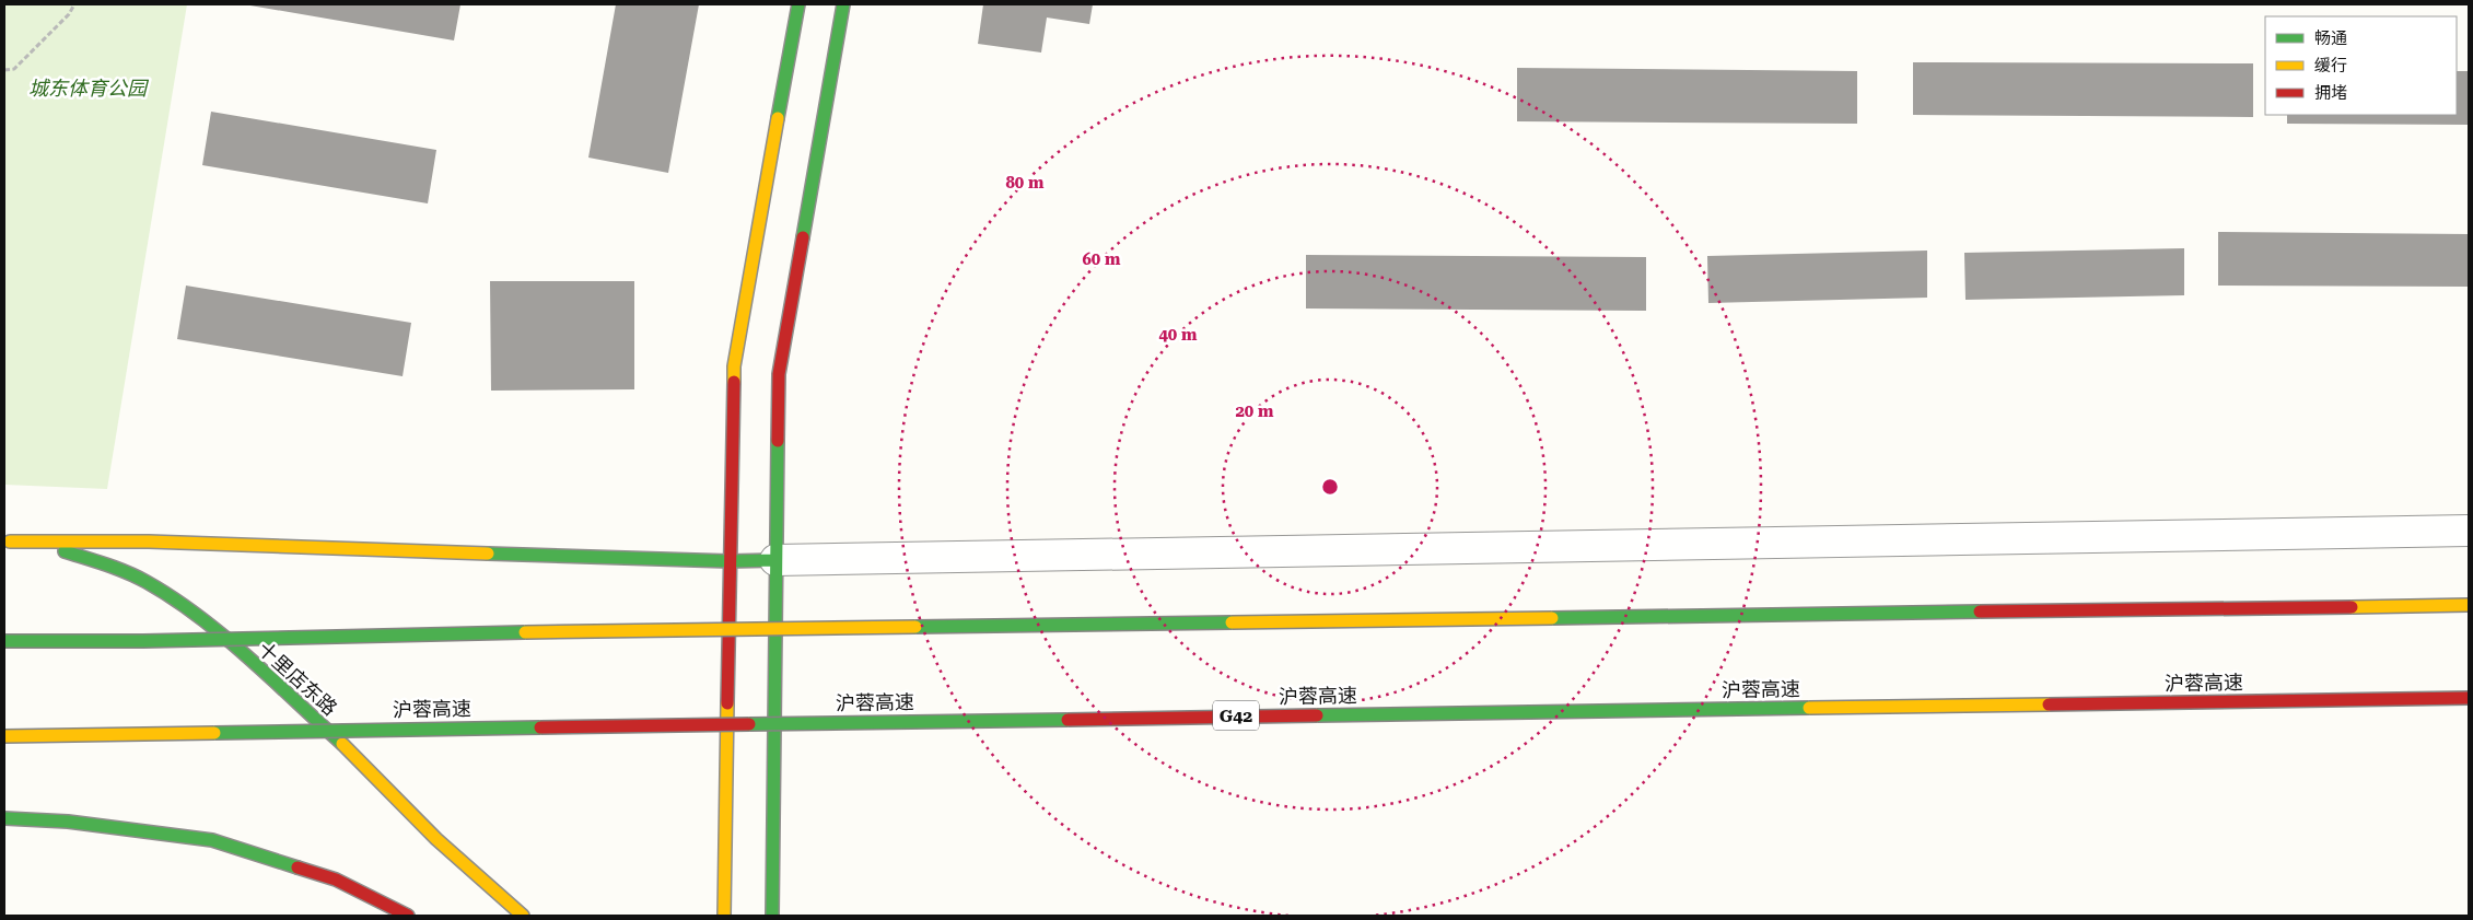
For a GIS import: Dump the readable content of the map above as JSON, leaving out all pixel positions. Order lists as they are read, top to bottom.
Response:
{
  "streets": {
    "main road": ["十里店东路", "沪蓉高速", "G42"]
  },
  "parks": ["城东体育公园"],
  "legend": ["畅通", "缓行", "拥堵"],
  "rings": [
    "80 m",
    "60 m",
    "40 m",
    "20 m"
  ]
}
